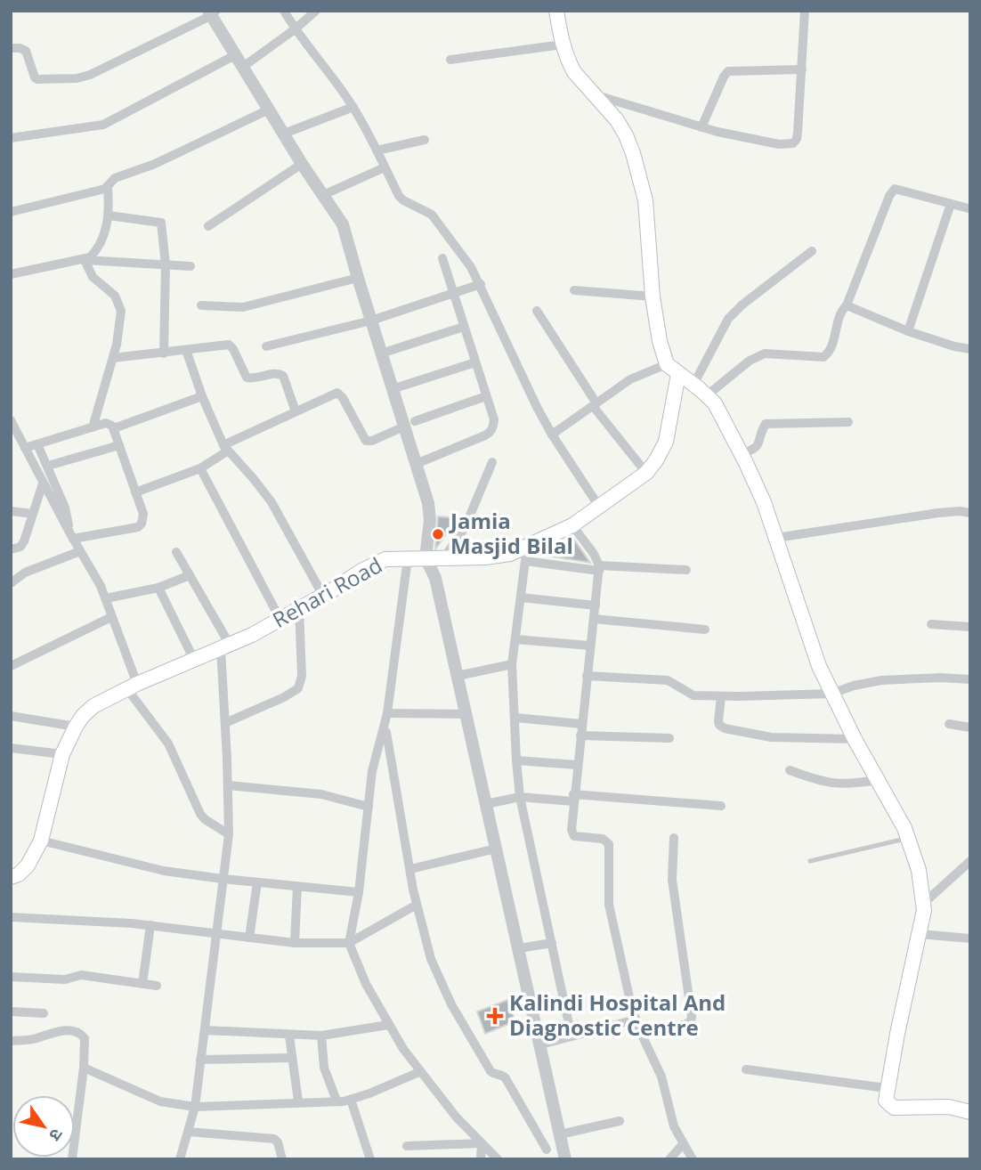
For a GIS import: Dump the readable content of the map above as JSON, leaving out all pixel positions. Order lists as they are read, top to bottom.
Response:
{
  "streets": {
    "main road": ["Rehari Road"]
  },
  "places": {
    "other": ["Jamia Masjid Bilal"],
    "health": ["Kalindi Hospital And Diagnostic Centre"]
  },
  "north": "bottom right"
}
